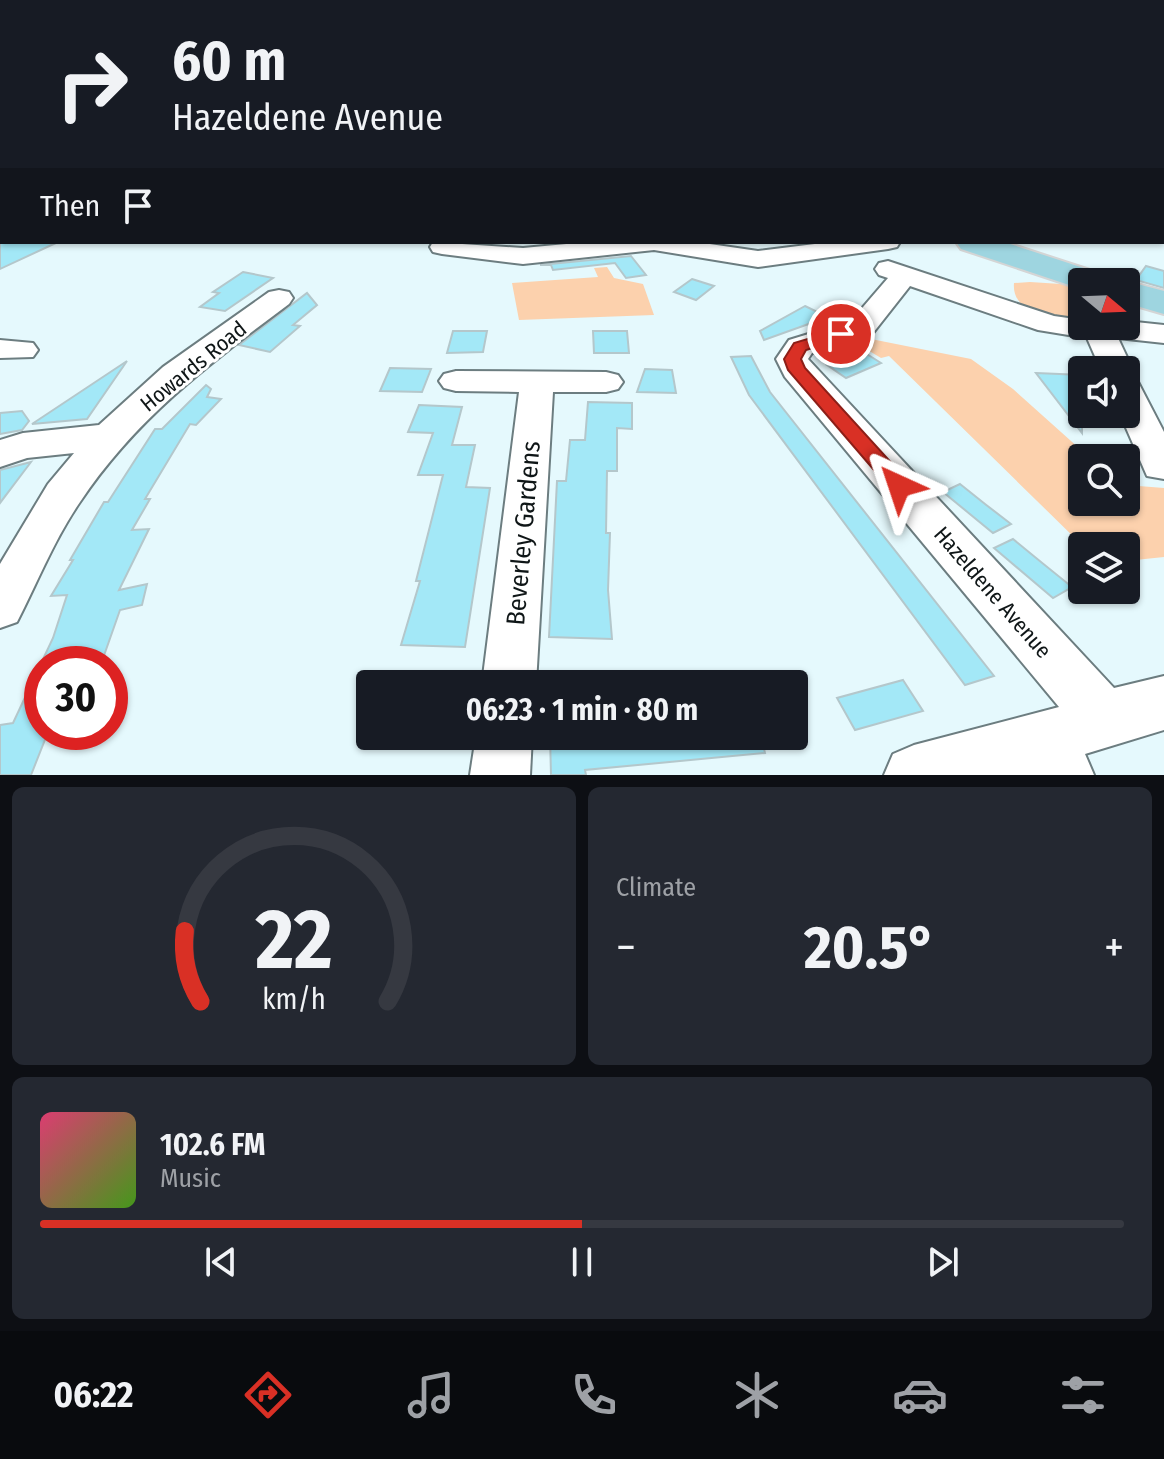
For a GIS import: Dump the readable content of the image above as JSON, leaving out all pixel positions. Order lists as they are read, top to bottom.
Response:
{
  "streets": {
    "street": ["Howards Road", "Beverley Gardens", "Hazeldene Avenue"]
  },
  "north": "right",
  "page": {
    "turn": ["60 m", "Hazeldene Avenue"],
    "then": "Then",
    "limit": "30",
    "trip": "06:23 · 1 min · 80 m",
    "tile": "Climate",
    "heat": ["−", "20.5°", "+"],
    "song": ["102.6 FM", "Music"],
    "tabs": "06:22",
    "gauge": ["22", "km/h"]
  }
}
